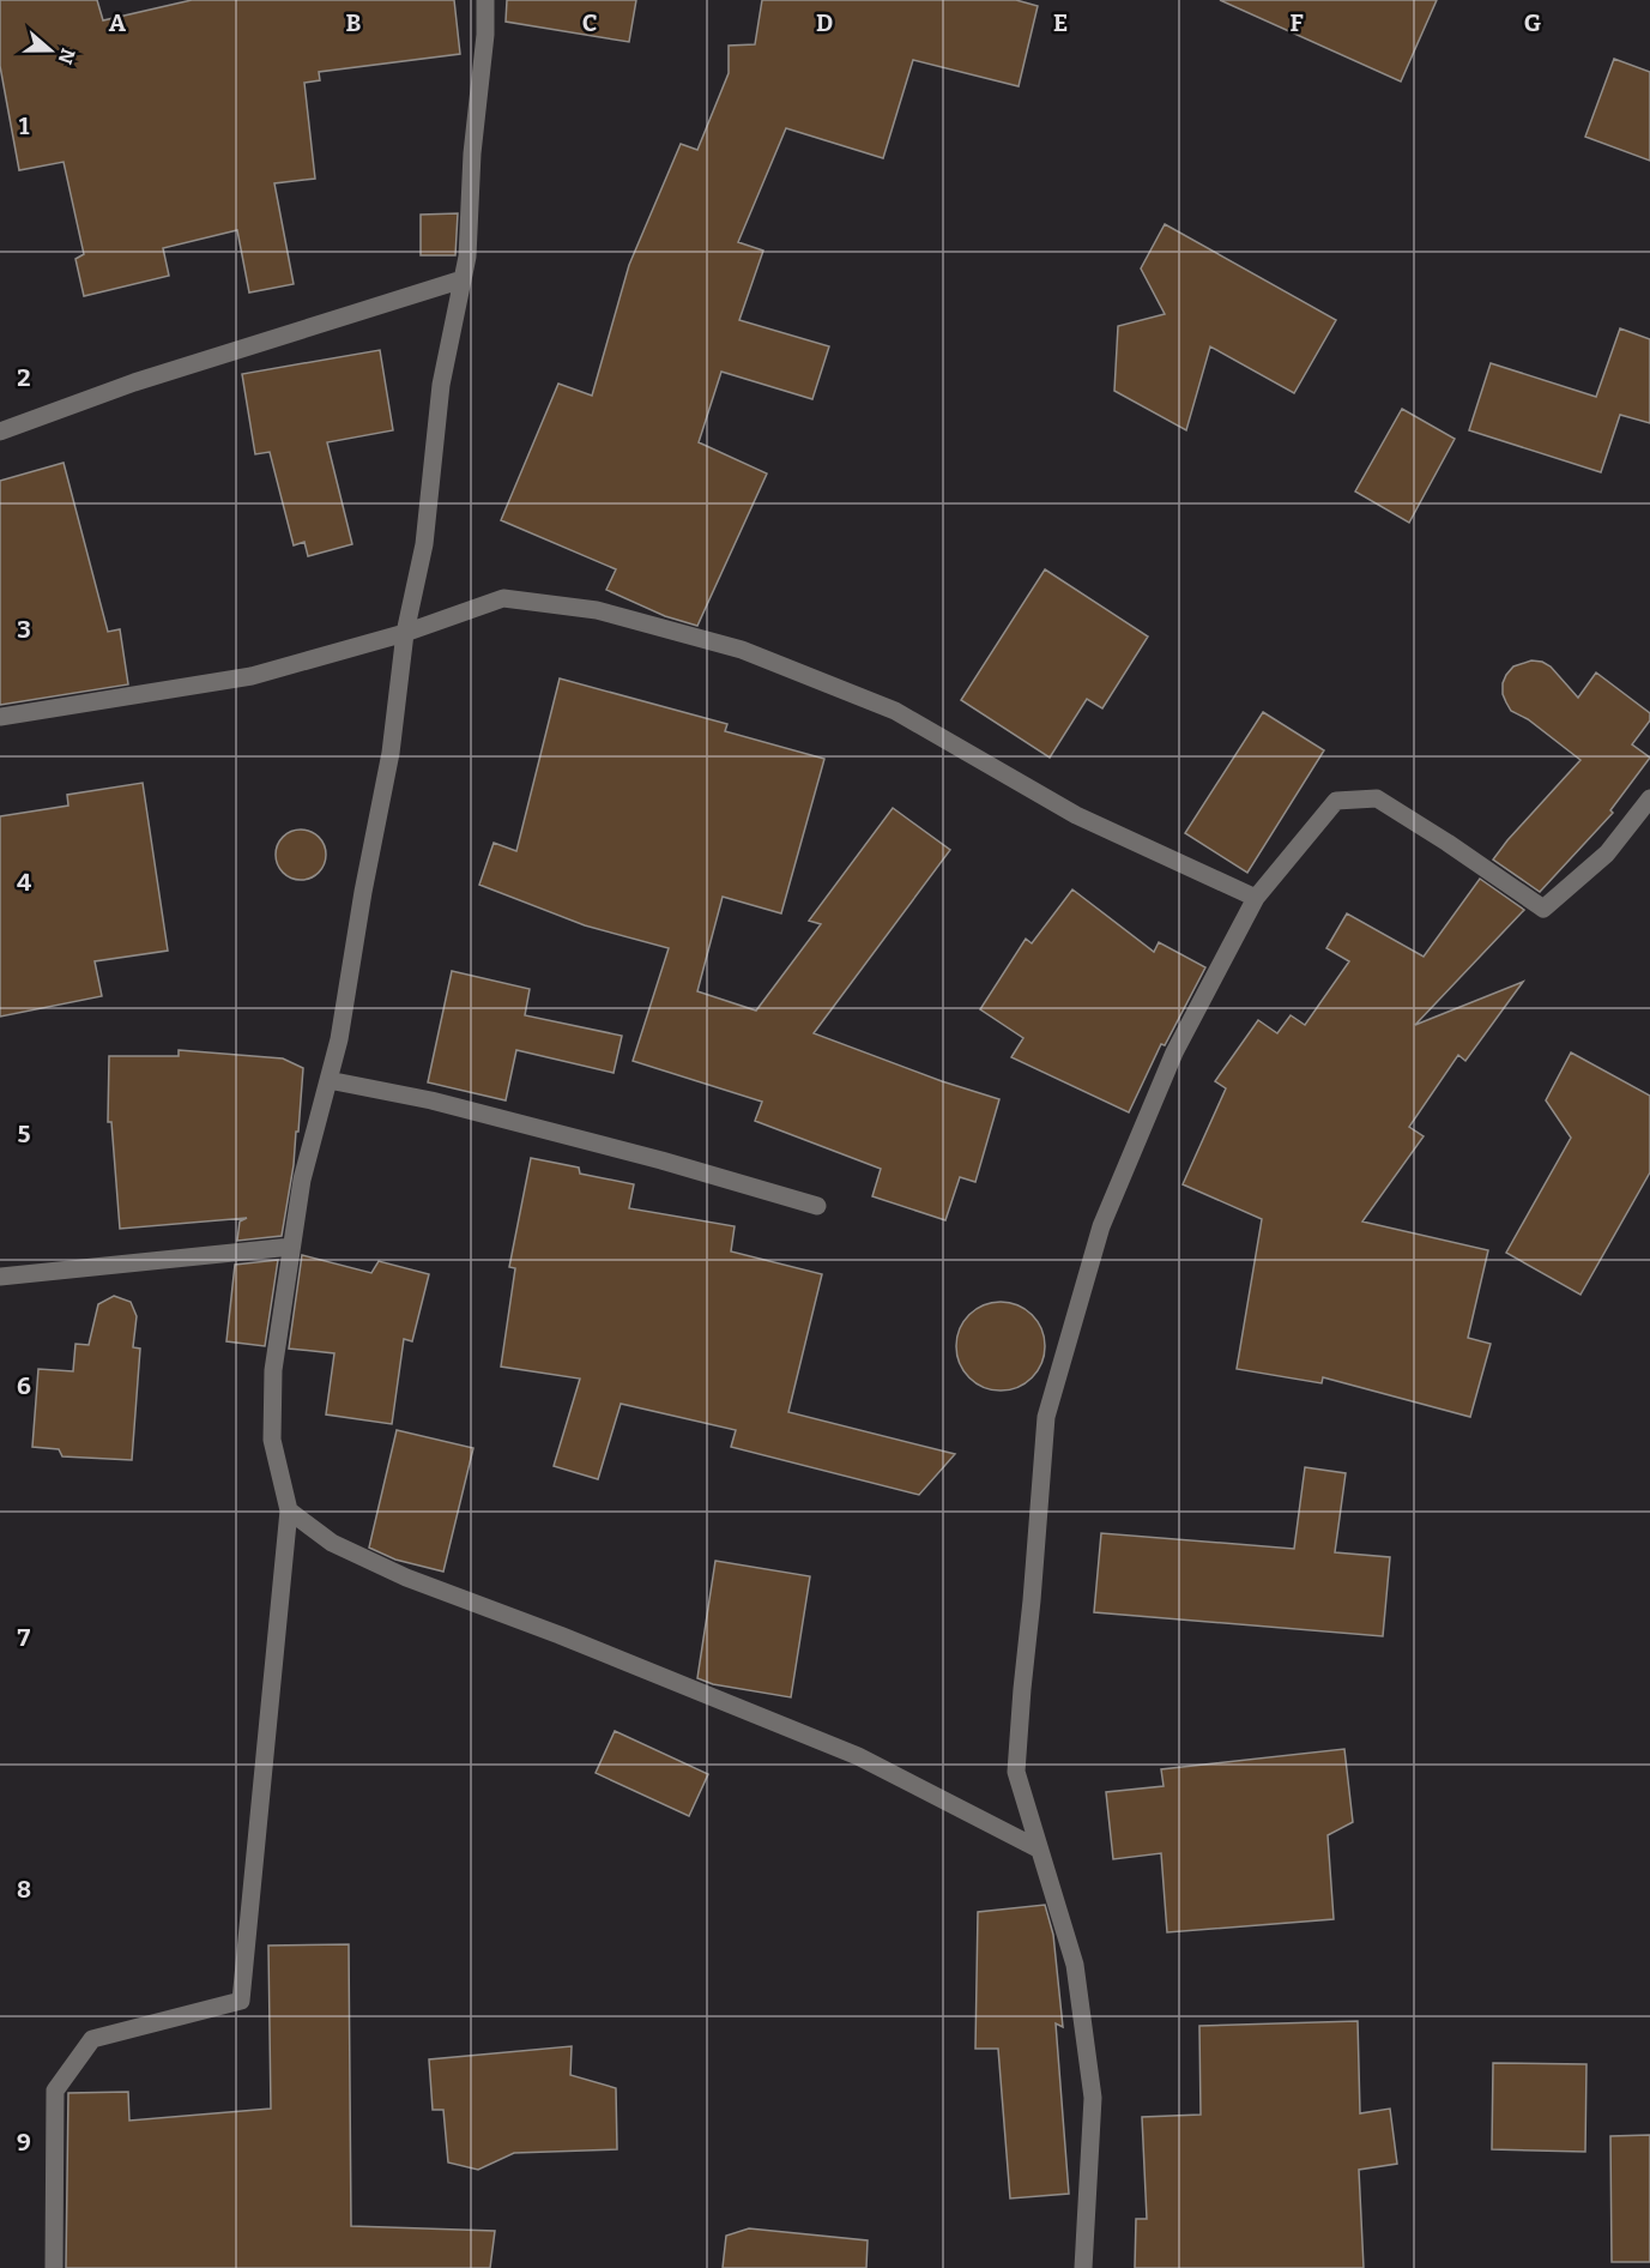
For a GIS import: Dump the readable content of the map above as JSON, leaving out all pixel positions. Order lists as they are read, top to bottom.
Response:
{
  "north": "right",
  "grid": {
    "columns": [
      "A",
      "B",
      "C",
      "D",
      "E",
      "F",
      "G"
    ],
    "rows": [
      "1",
      "2",
      "3",
      "4",
      "5",
      "6",
      "7",
      "8",
      "9"
    ]
  }
}
